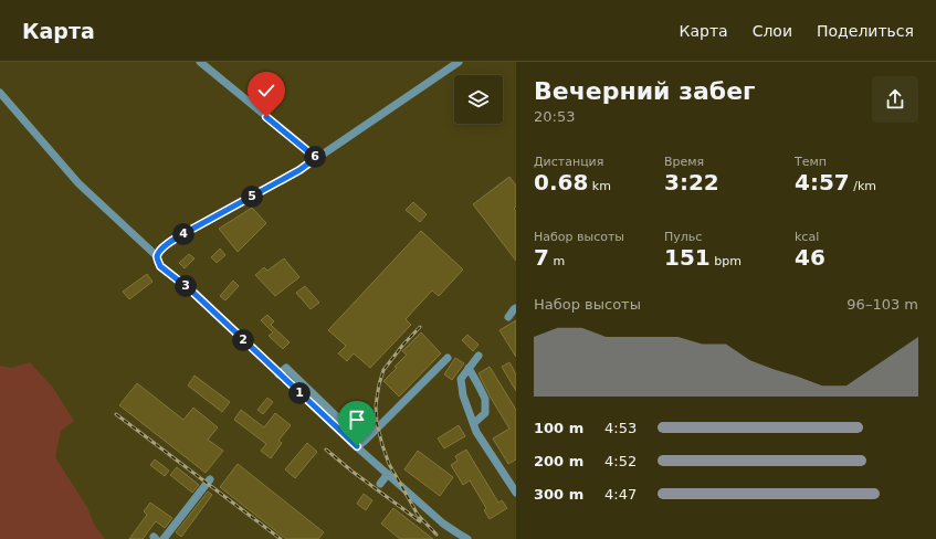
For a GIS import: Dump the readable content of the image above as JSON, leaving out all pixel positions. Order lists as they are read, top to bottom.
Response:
{
  "page": {
    "header": "Карта",
    "nav": ["Карта", "Слои", "Поделиться"],
    "heading": ["Вечерний забег", "20:53"],
    "stats": [
      ["Дистанция", "0.68 km"],
      ["Время", "3:22"],
      ["Темп", "4:57 /km"],
      ["Набор высоты", "7 m"],
      ["Пульс", "151 bpm"],
      ["kcal", "46"]
    ],
    "pins": [
      "6",
      "5",
      "4",
      "3",
      "2",
      "1"
    ],
    "chart": ["Набор высоты", "96–103 m"],
    "list": [
      {
        "name": "100 m",
        "note": "4:53"
      },
      {
        "name": "200 m",
        "note": "4:52"
      },
      {
        "name": "300 m",
        "note": "4:47"
      }
    ]
  }
}
